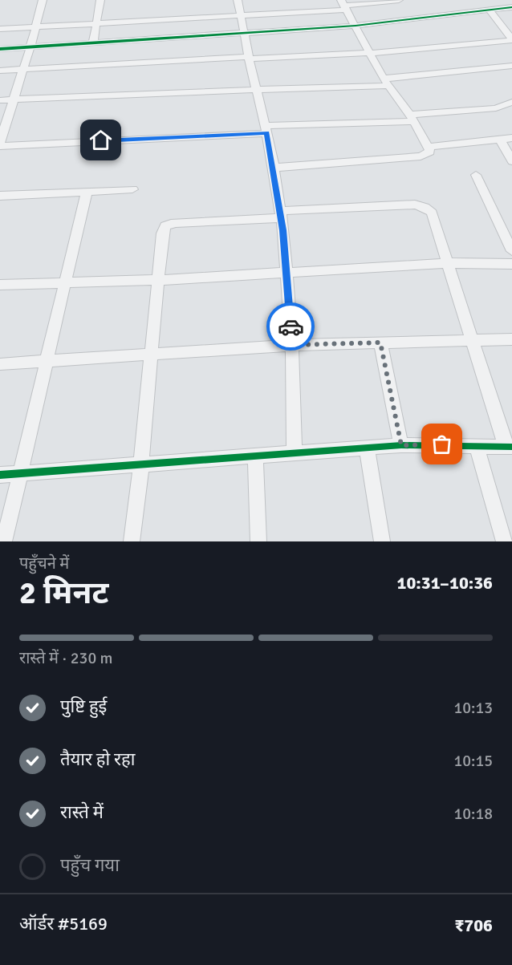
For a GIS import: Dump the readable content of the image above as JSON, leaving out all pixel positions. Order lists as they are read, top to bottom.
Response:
{
  "page": {
    "heading": ["2 मिनट", "पहुँचने में", "10:31–10:36"],
    "panel": ["ऑर्डर #5169", "₹706"],
    "bar": "रास्ते में · 230 m",
    "list": [
      ["पुष्टि हुई", "10:13"],
      ["तैयार हो रहा", "10:15"],
      ["रास्ते में", "10:18"],
      "पहुँच गया"
    ]
  }
}
